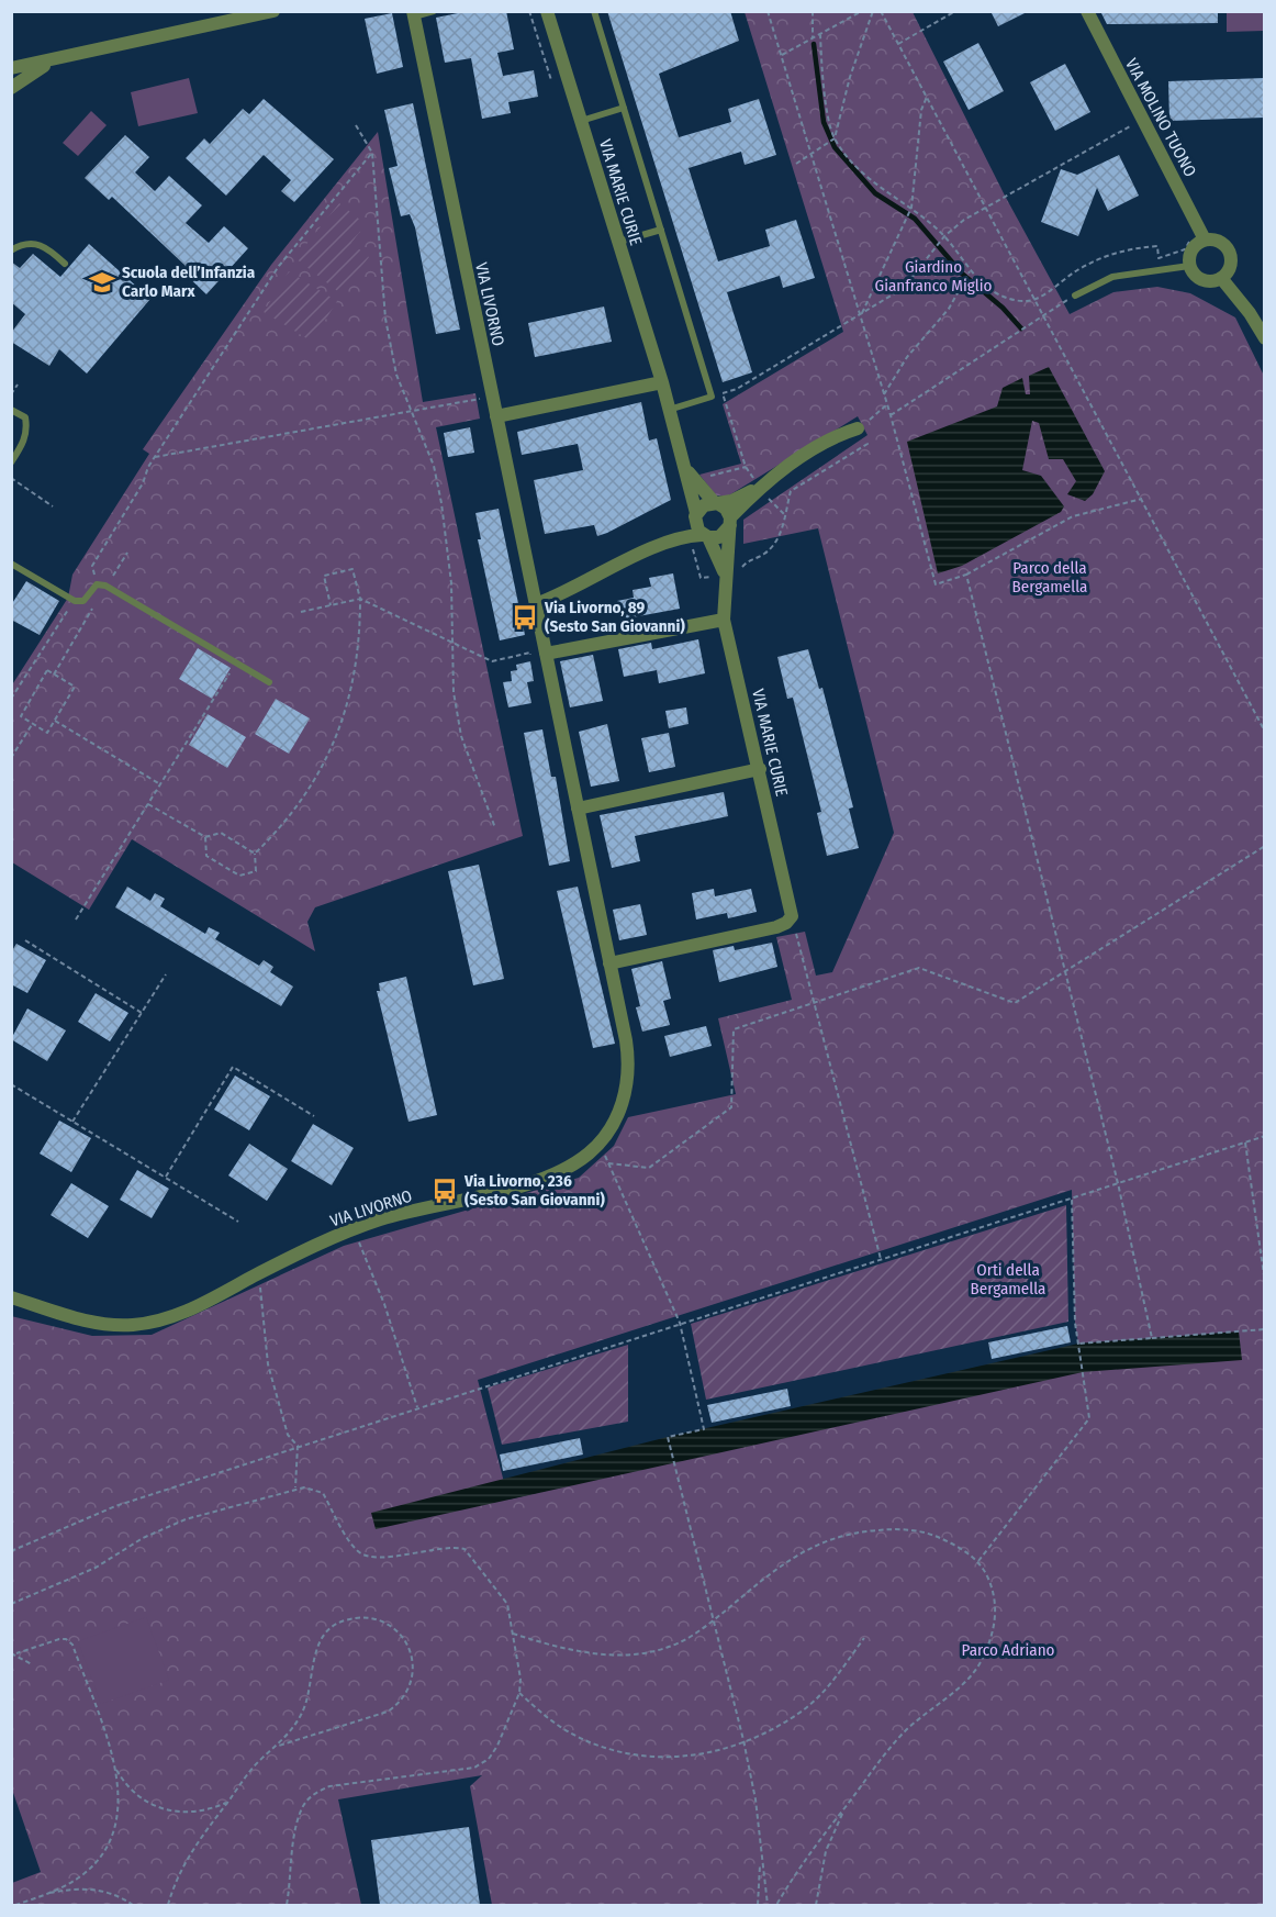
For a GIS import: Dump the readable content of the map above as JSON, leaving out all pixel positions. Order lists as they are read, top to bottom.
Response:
{
  "streets": {
    "street": ["VIA MOLINO TUONO", "VIA MARIE CURIE", "VIA LIVORNO"]
  },
  "parks": [
    "Giardino Gianfranco Miglio",
    "Parco della Bergamella",
    "Orti della Bergamella",
    "Parco Adriano"
  ],
  "places": {
    "school or university": ["Scuola dell’Infanzia Carlo Marx"],
    "bus stop": ["Via Livorno, 89 (Sesto San Giovanni)", "Via Livorno, 236 (Sesto San Giovanni)"]
  }
}
